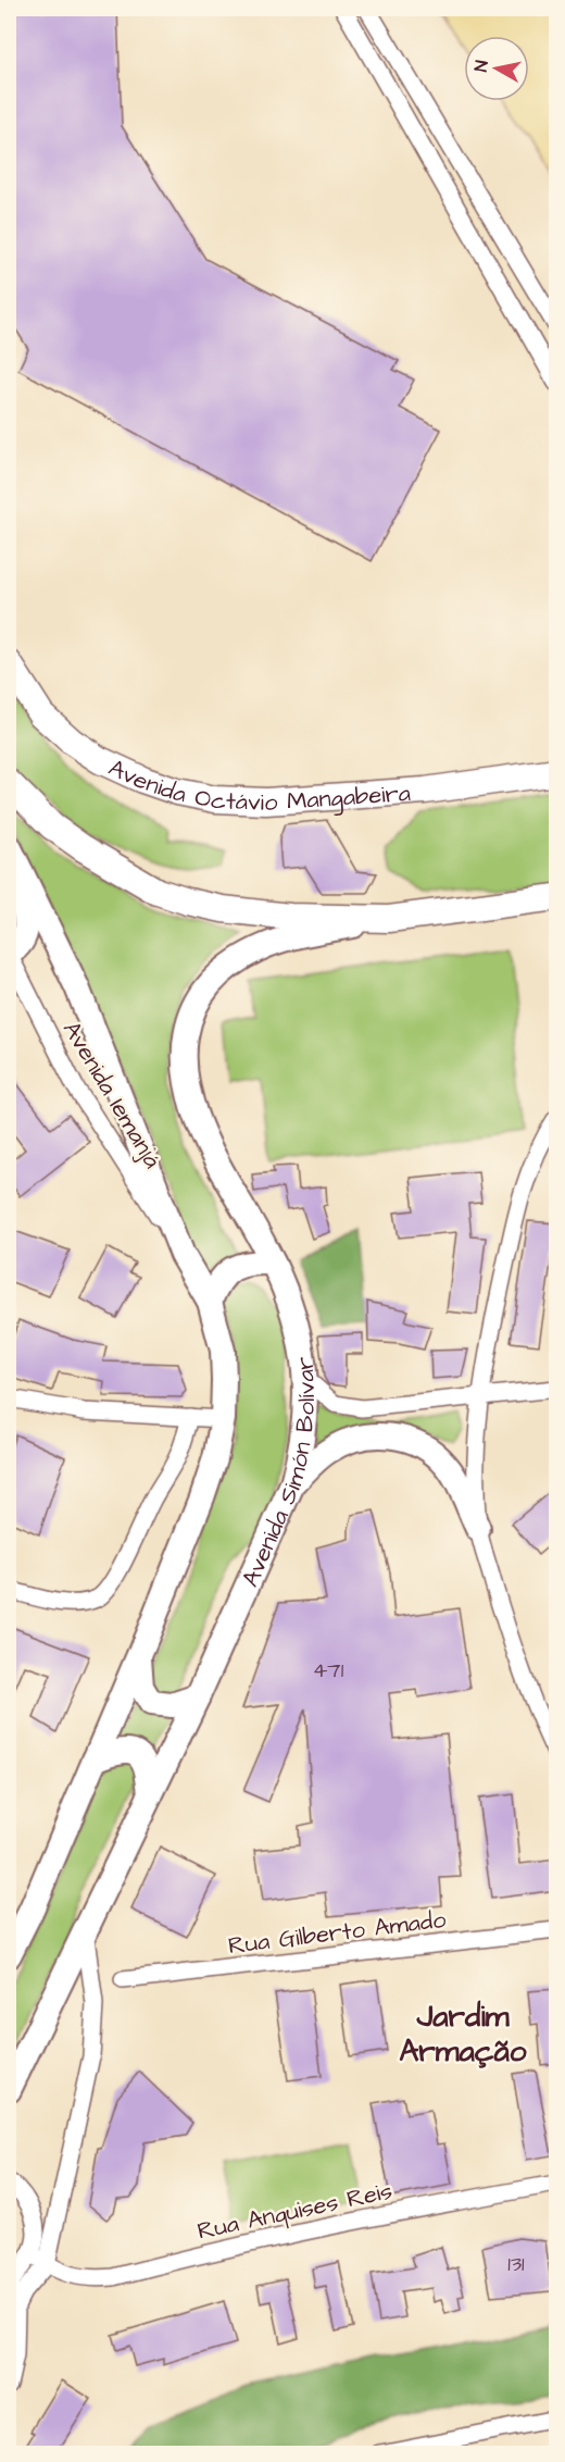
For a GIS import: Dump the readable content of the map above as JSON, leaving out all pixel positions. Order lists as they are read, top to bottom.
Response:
{
  "streets": {
    "main road": ["Avenida Octávio Mangabeira"],
    "street": [
      "Avenida Iemanjá",
      "Avenida Simón Bolívar",
      "Rua Gilberto Amado",
      "Rua Anquises Reis"
    ]
  },
  "districts": ["Jardim Armação"],
  "house_numbers": ["471", "131"],
  "north": "left"
}
